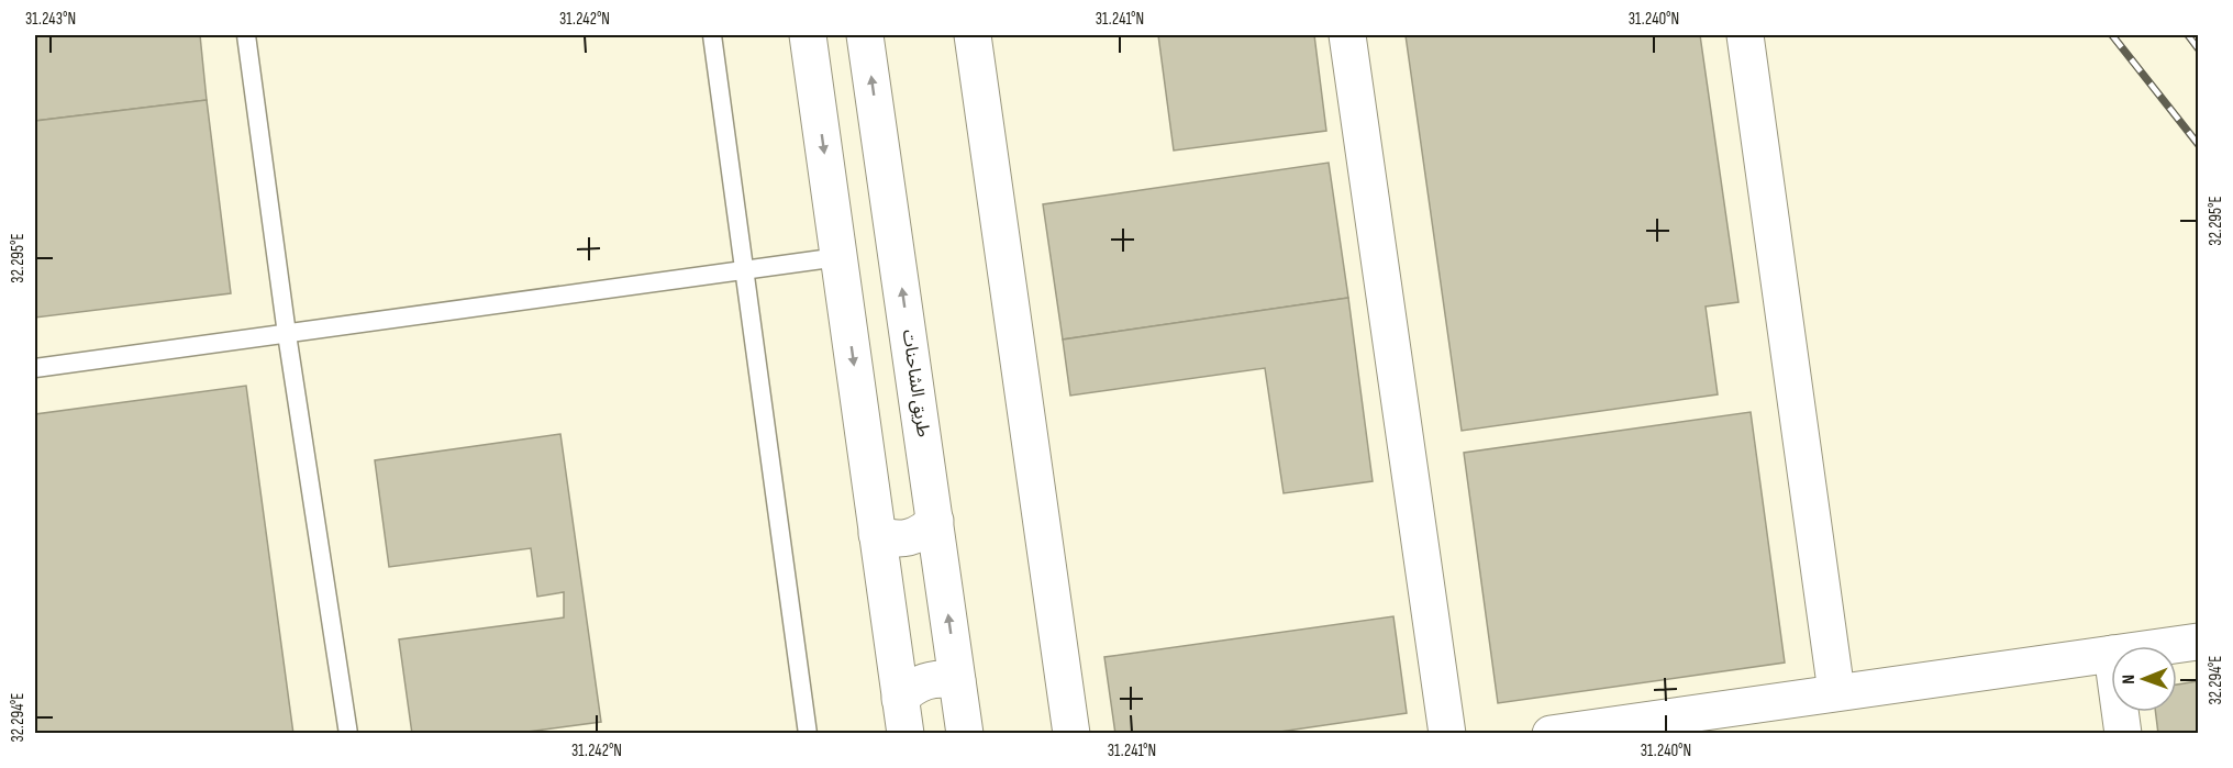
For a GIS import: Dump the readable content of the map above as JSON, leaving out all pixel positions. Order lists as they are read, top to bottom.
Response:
{
  "streets": {
    "street": ["طريق الشاحنات"]
  },
  "north": "left",
  "coordinates": [
    "31.243°N",
    "31.242°N",
    "31.241°N",
    "31.240°N",
    "32.295°E",
    "32.294°E"
  ]
}
